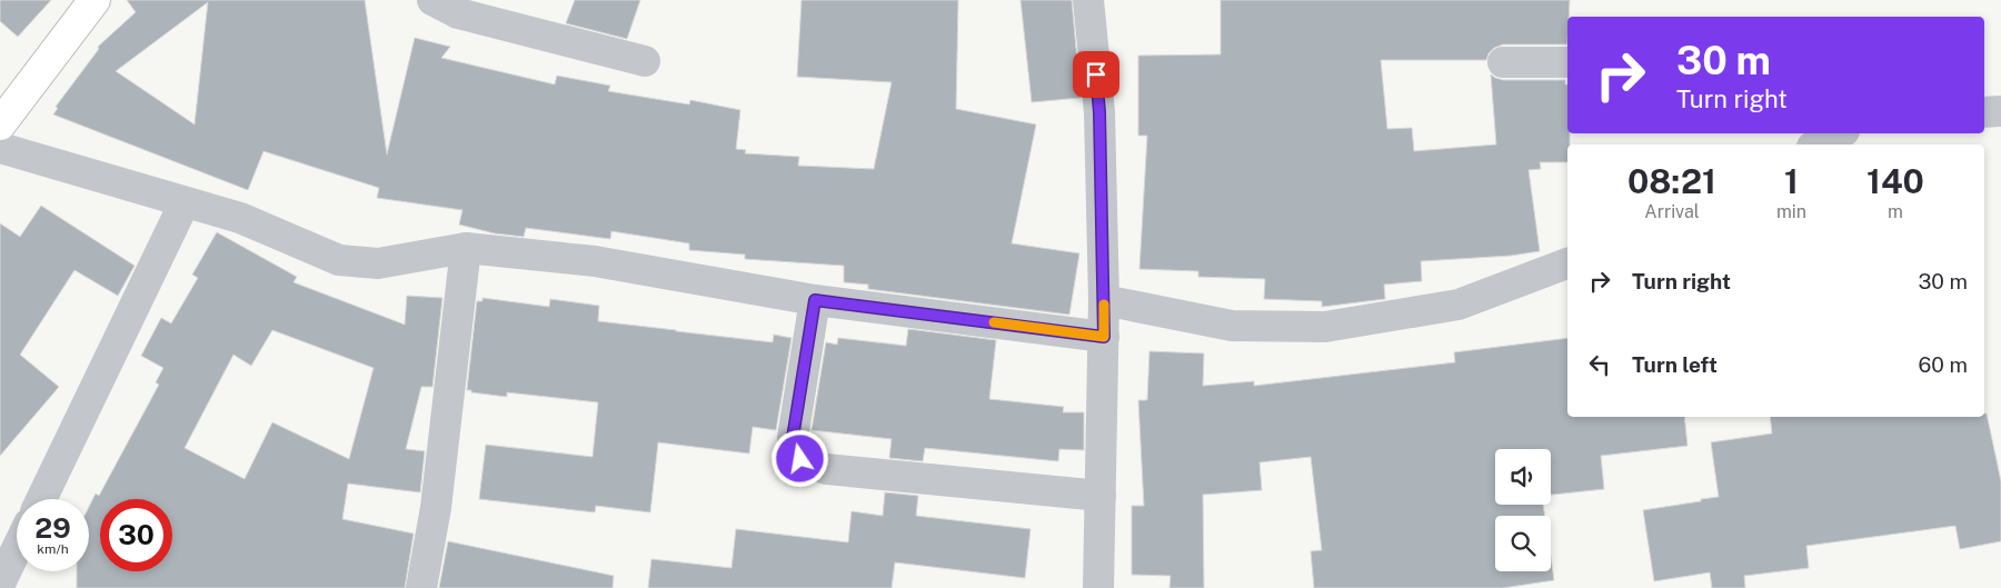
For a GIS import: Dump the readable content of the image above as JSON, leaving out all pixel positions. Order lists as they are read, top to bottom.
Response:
{
  "page": {
    "turn": ["30 m", "Turn right"],
    "eta": [
      "08:21",
      "Arrival",
      "1",
      "min",
      "140",
      "m"
    ],
    "list": [
      {
        "name": "Turn right",
        "value": "30 m"
      },
      {
        "name": "Turn left",
        "value": "60 m"
      }
    ],
    "speed": "29 km/h",
    "limit": "30"
  }
}
